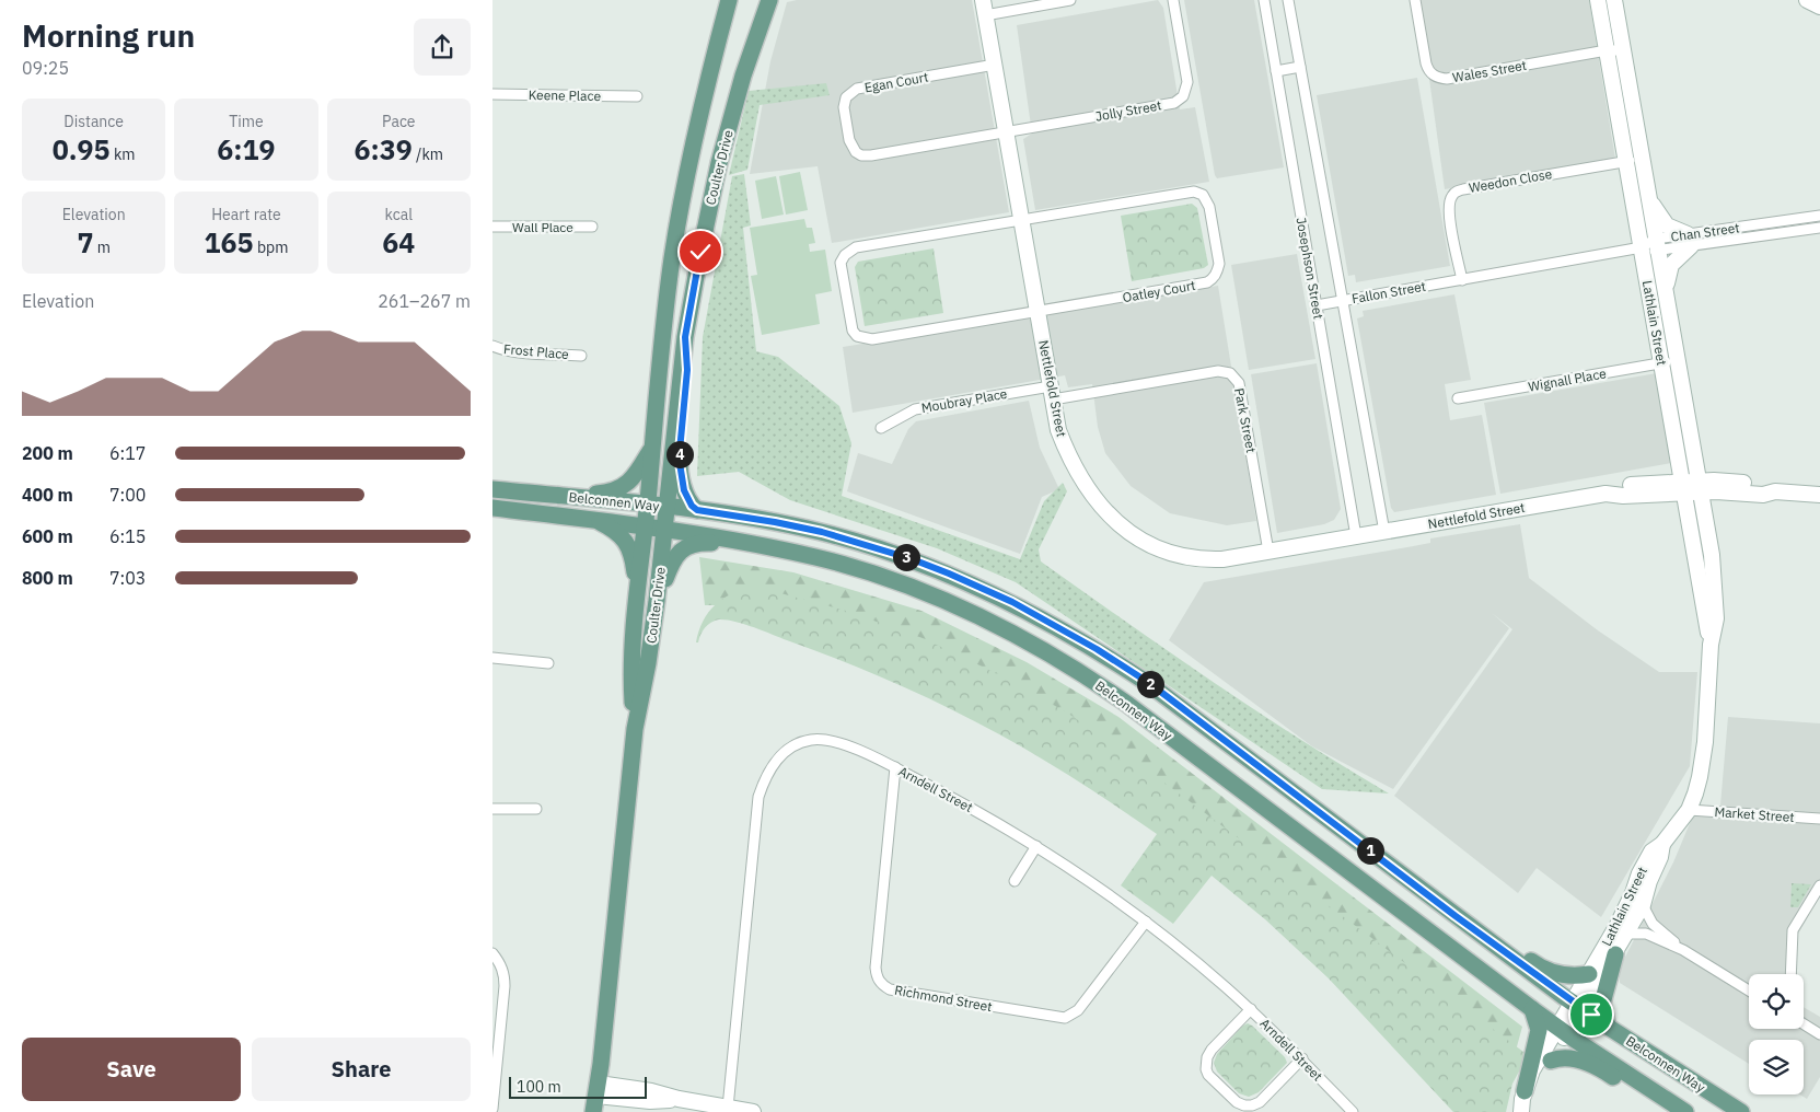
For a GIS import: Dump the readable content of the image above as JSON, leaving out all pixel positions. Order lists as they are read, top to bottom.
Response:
{
  "streets": {
    "main road": ["Coulter Drive", "Belconnen Way"],
    "street": [
      "Wales Street",
      "Egan Court",
      "Keene Place",
      "Jolly Street",
      "Weedon Close",
      "Wall Place",
      "Chan Street",
      "Josephson Street",
      "Oatley Court",
      "Fallon Street",
      "Lathlain Street",
      "Frost Place",
      "Wignall Place",
      "Nettlefold Street",
      "Moubray Place",
      "Park Street",
      "Arndell Street",
      "Market Street",
      "Richmond Street"
    ]
  },
  "crossings": [
    ["Wales Street", "Lathlain Street"],
    ["Egan Court", "Jolly Street"],
    ["Egan Court", "Nettlefold Street"],
    ["Jolly Street", "Nettlefold Street"],
    ["Coulter Drive", "Belconnen Way"],
    ["Weedon Close", "Fallon Street"],
    ["Weedon Close", "Lathlain Street"],
    ["Chan Street", "Lathlain Street"],
    ["Josephson Street", "Fallon Street"],
    ["Josephson Street", "Nettlefold Street"],
    ["Oatley Court", "Nettlefold Street"],
    ["Lathlain Street", "Wignall Place"],
    ["Lathlain Street", "Nettlefold Street"],
    ["Lathlain Street", "Belconnen Way"],
    ["Lathlain Street", "Market Street"],
    ["Nettlefold Street", "Moubray Place"],
    ["Nettlefold Street", "Park Street"],
    ["Moubray Place", "Park Street"],
    ["Arndell Street", "Richmond Street"]
  ],
  "scale_bar": "100 m",
  "page": {
    "heading": ["Morning run", "09:25"],
    "stats": [
      ["Distance", "0.95 km"],
      ["Time", "6:19"],
      ["Pace", "6:39 /km"],
      ["Elevation", "7 m"],
      ["Heart rate", "165 bpm"],
      ["kcal", "64"]
    ],
    "chart": ["Elevation", "261–267 m"],
    "list": [
      {
        "name": "200 m",
        "note": "6:17"
      },
      {
        "name": "400 m",
        "note": "7:00"
      },
      {
        "name": "600 m",
        "note": "6:15"
      },
      {
        "name": "800 m",
        "note": "7:03"
      }
    ],
    "pins": [
      "4",
      "3",
      "2",
      "1"
    ],
    "buttons": ["Save", "Share"],
    "scale": "100 m"
  }
}
